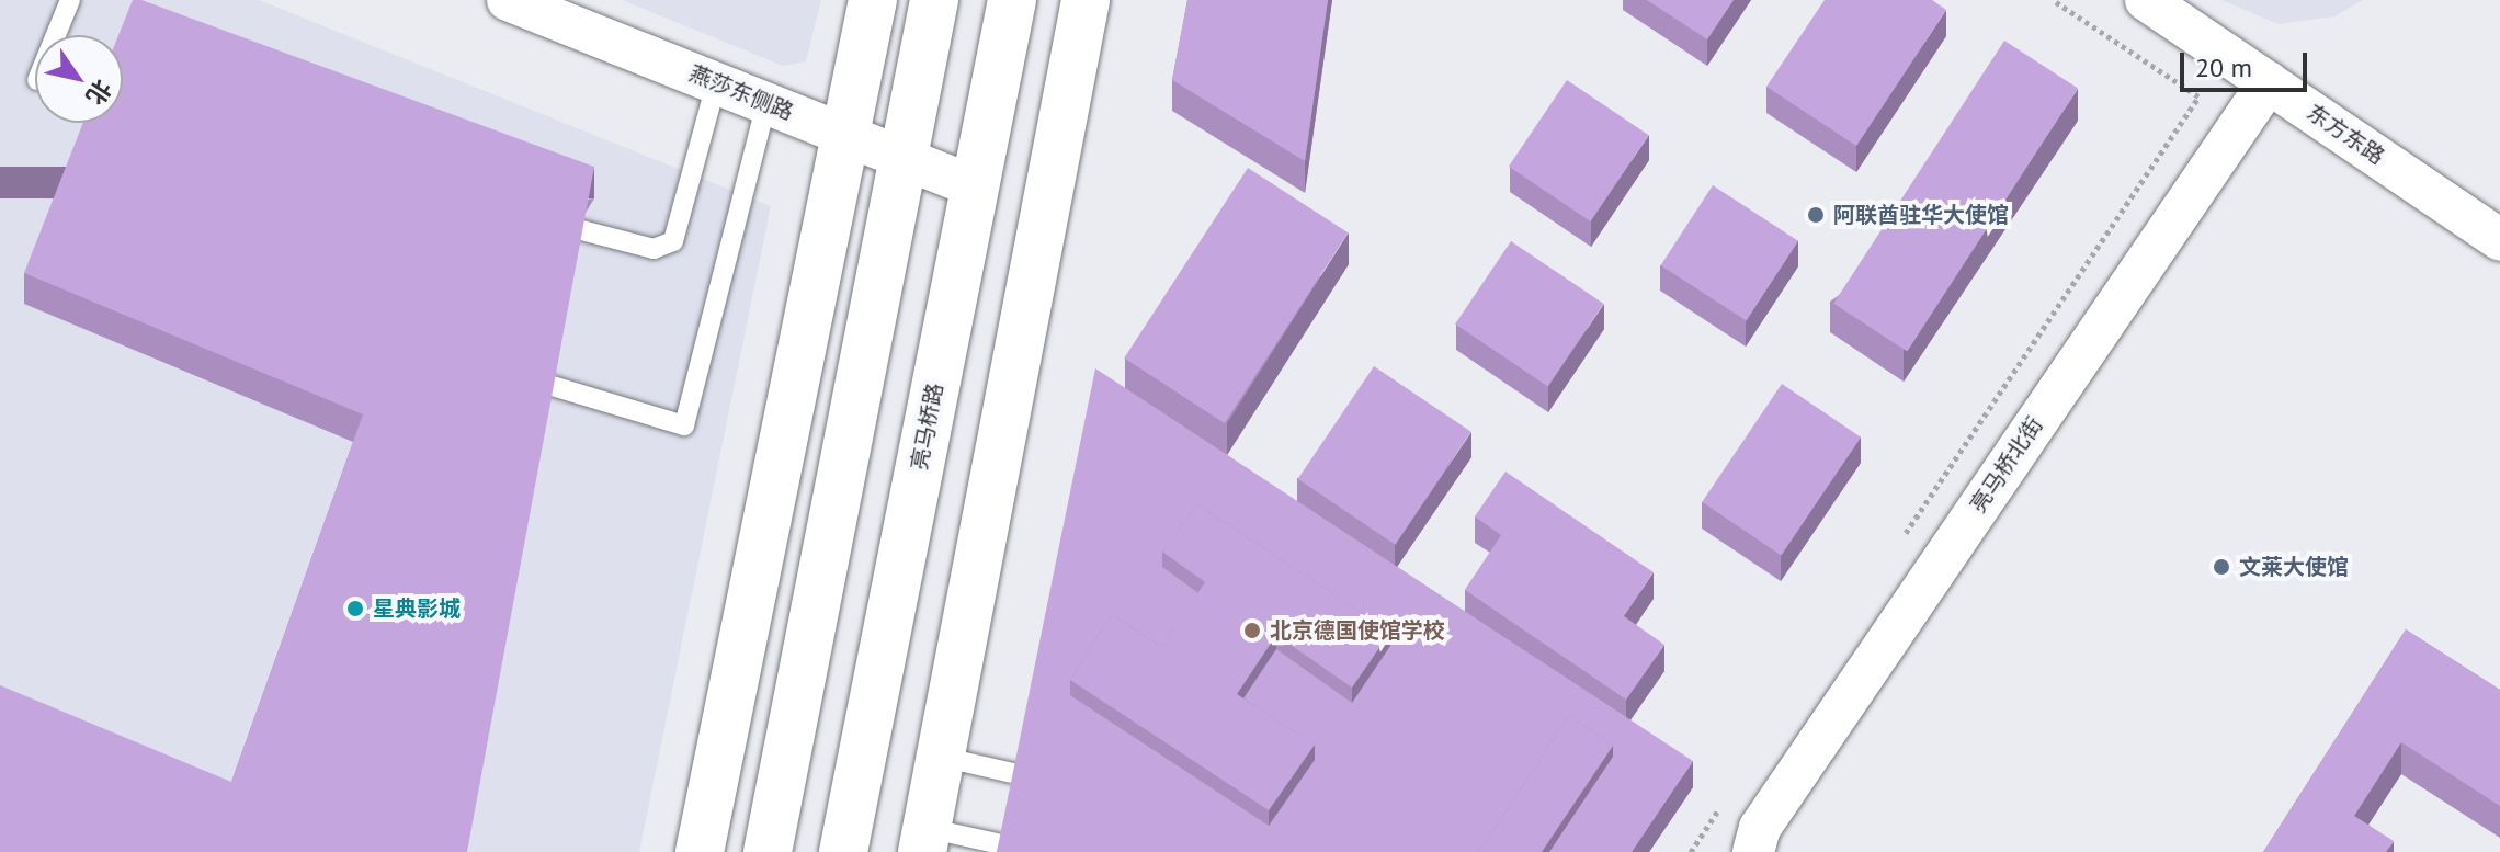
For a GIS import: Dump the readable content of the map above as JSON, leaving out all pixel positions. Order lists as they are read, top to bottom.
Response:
{
  "streets": {
    "main road": ["亮马桥路"],
    "street": ["燕莎东侧路", "东方东路", "亮马桥北街"]
  },
  "crossings": [
    ["燕莎东侧路", "亮马桥路"],
    ["东方东路", "亮马桥北街"]
  ],
  "places": [
    "阿联酋驻华大使馆",
    "文莱大使馆",
    "星典影城",
    "北京德国使馆学校"
  ],
  "scale_bar": "20 m",
  "north": "bottom right"
}
